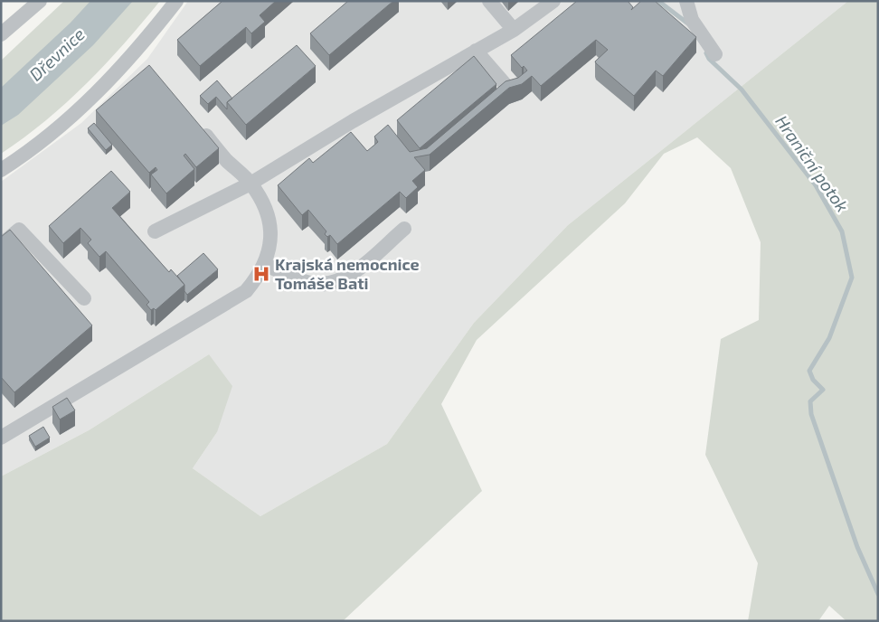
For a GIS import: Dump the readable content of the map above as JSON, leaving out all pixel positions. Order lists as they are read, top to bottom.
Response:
{
  "water": ["Dřevnice", "Hraniční potok"],
  "places": {
    "hospital": ["Krajská nemocnice Tomáše Bati"]
  }
}
